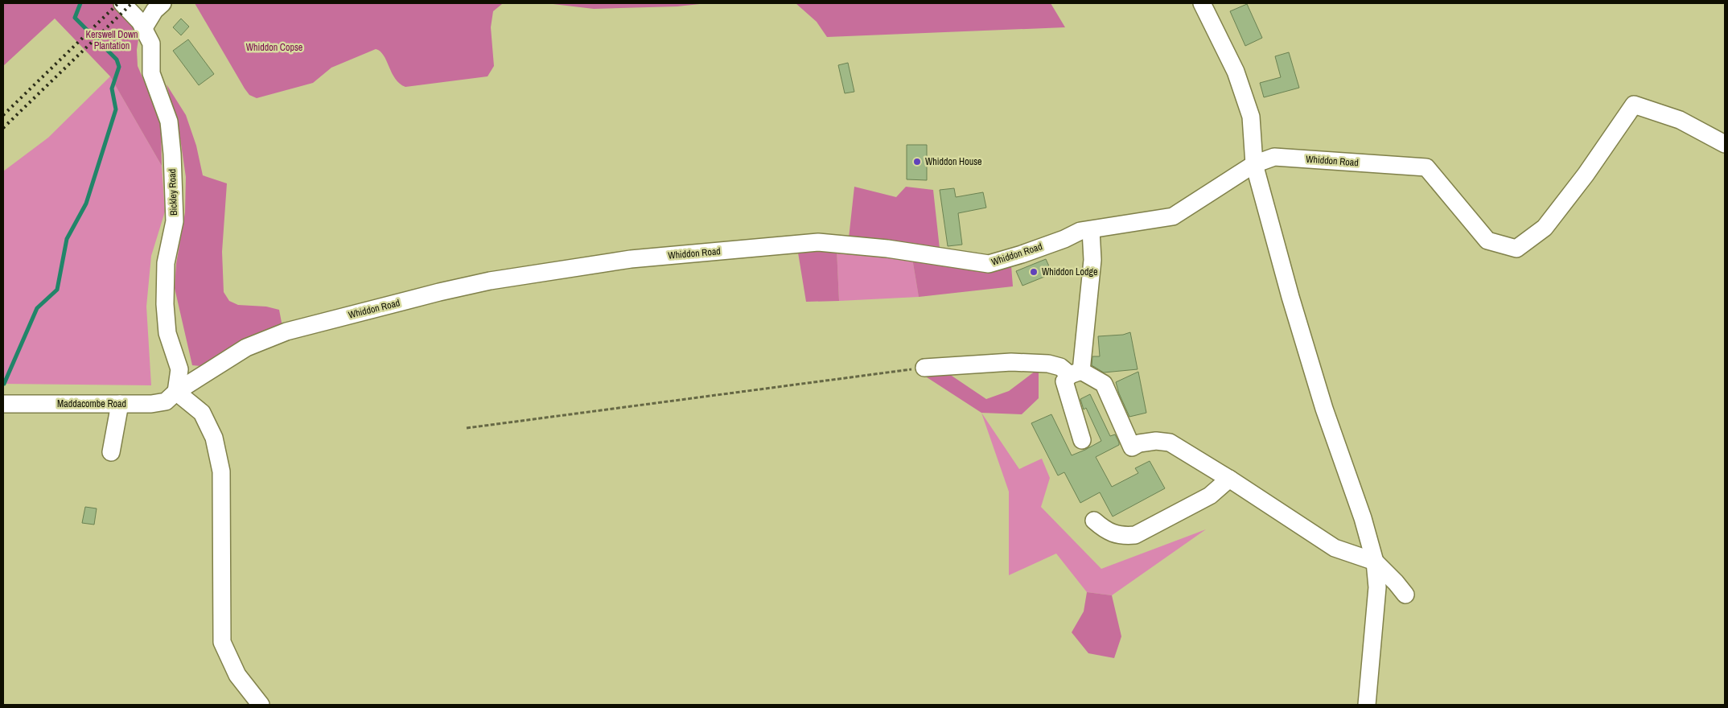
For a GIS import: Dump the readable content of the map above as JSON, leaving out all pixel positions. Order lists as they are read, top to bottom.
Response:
{
  "streets": {
    "street": ["Whiddon Road", "Bickley Road", "Maddacombe Road"]
  },
  "crossings": [
    ["Whiddon Road", "Bickley Road"],
    ["Whiddon Road", "Maddacombe Road"],
    ["Bickley Road", "Maddacombe Road"]
  ],
  "parks": ["Kerswell Down Plantation", "Whiddon Copse"],
  "places": ["Whiddon House", "Whiddon Lodge"]
}
